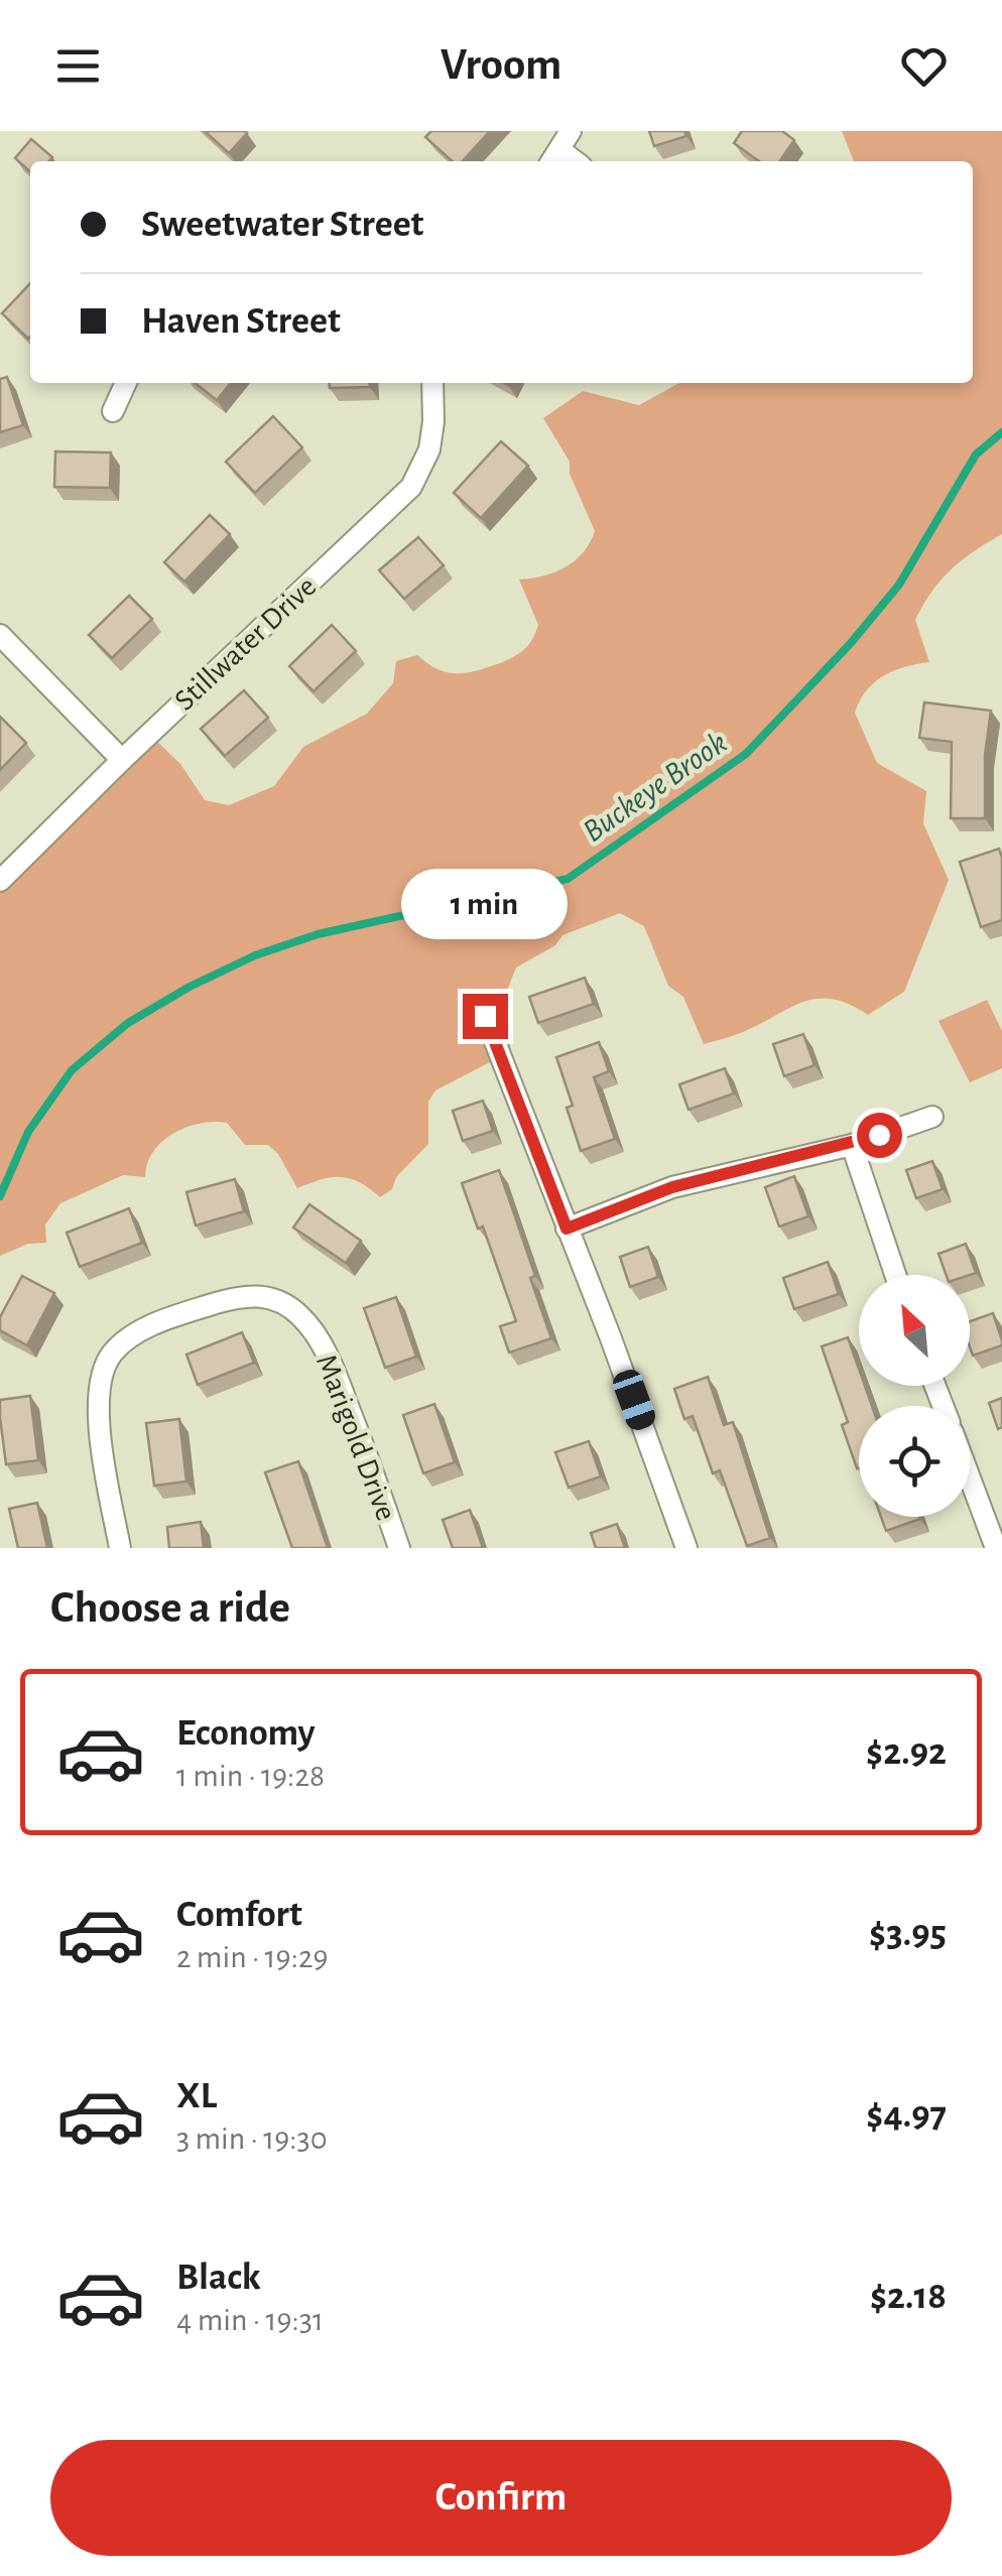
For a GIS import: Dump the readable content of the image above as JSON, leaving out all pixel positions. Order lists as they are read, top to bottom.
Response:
{
  "streets": {
    "street": ["Stillwater Drive", "Marigold Drive"]
  },
  "water": ["Buckeye Brook"],
  "north": "top left",
  "page": {
    "header": "Vroom",
    "banner": ["Sweetwater Street", "Haven Street"],
    "bubble": "1 min",
    "heading": "Choose a ride",
    "list": [
      {
        "name": "Economy",
        "note": "1 min · 19:28",
        "value": "$2.92"
      },
      {
        "name": "Comfort",
        "note": "2 min · 19:29",
        "value": "$3.95"
      },
      {
        "name": "XL",
        "note": "3 min · 19:30",
        "value": "$4.97"
      },
      {
        "name": "Black",
        "note": "4 min · 19:31",
        "value": "$2.18"
      }
    ],
    "buttons": "Confirm"
  }
}
